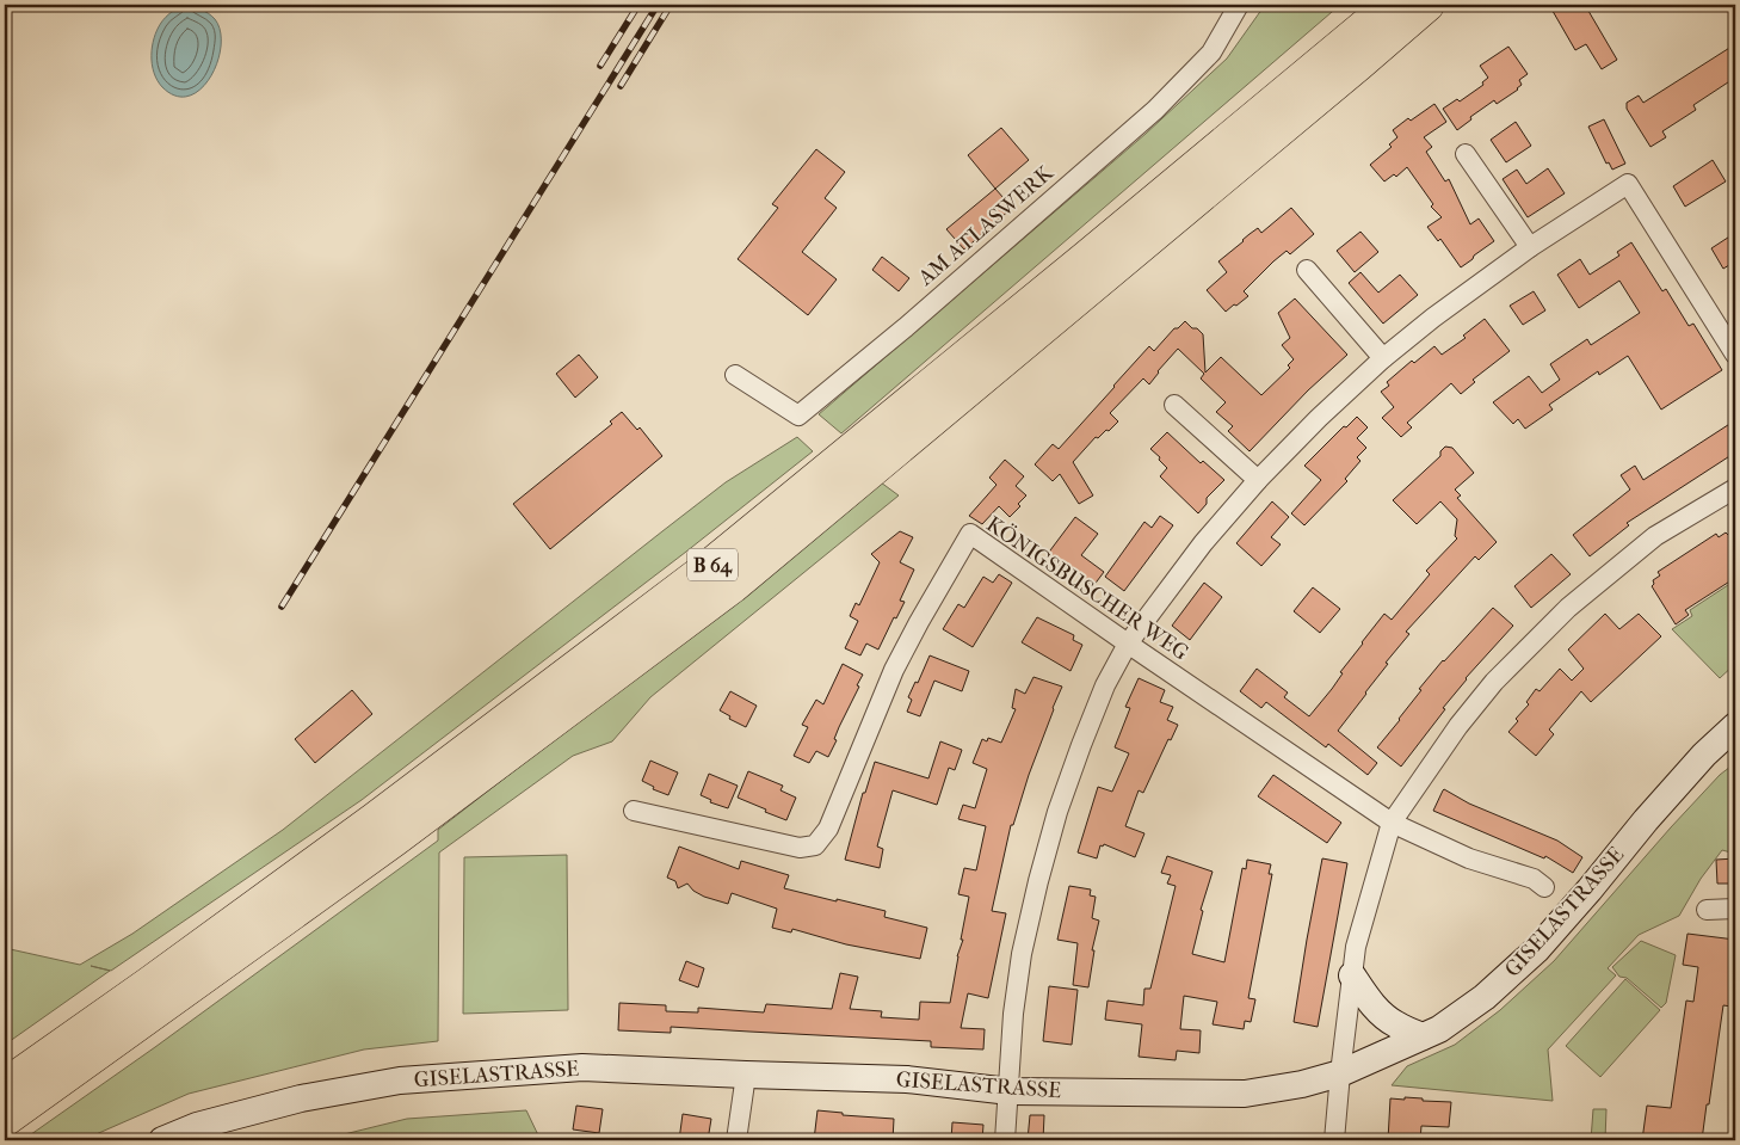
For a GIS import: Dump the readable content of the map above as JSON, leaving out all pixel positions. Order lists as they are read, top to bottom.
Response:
{
  "streets": {
    "highway": ["B 64"],
    "main road": ["GISELASTRASSE"],
    "street": ["AM ATLASWERK", "KÖNIGSBUSCHER WEG"]
  }
}
